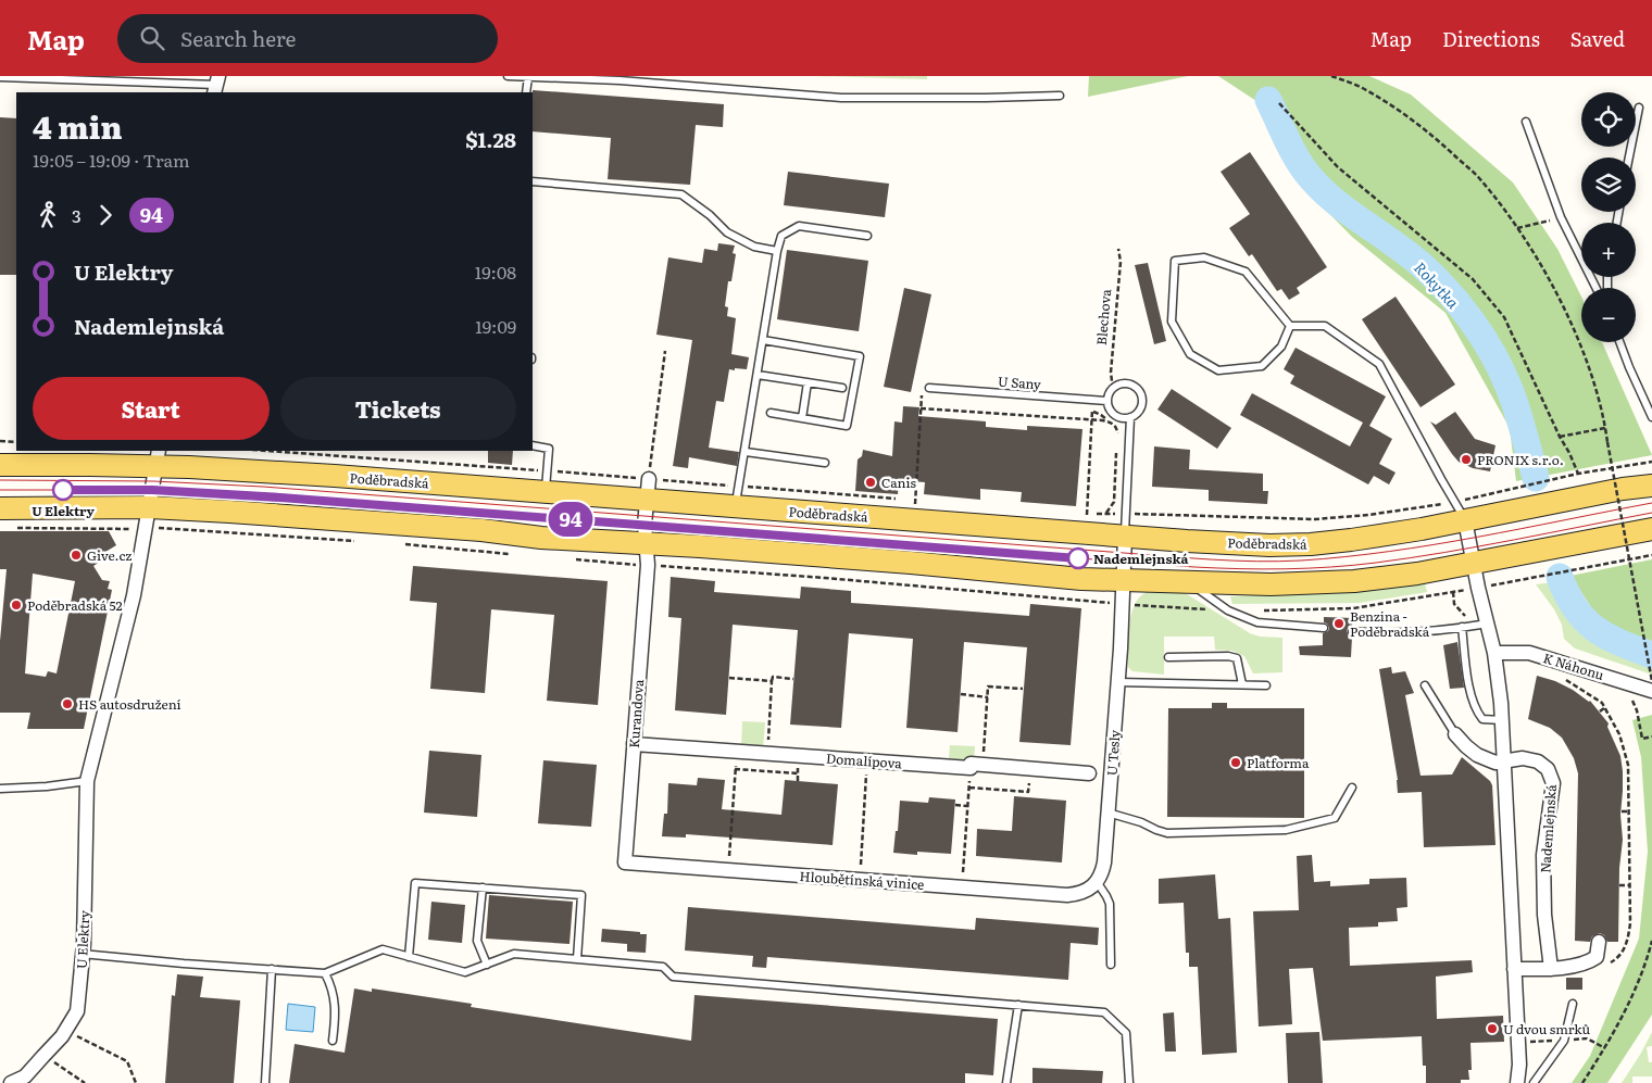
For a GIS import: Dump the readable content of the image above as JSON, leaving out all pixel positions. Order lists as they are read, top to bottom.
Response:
{
  "streets": {
    "main road": ["Poděbradská"],
    "street": [
      "K Náhonu",
      "Kurandova",
      "U Tesly",
      "Domalípova",
      "Nademlejnská",
      "Hloubětínská vinice",
      "U Elektry"
    ],
    "lane": ["U Sany"],
    "path": ["Blechova"]
  },
  "crossings": [
    ["Blechova", "U Sany"],
    ["Poděbradská", "Kurandova"],
    ["Poděbradská", "U Tesly"],
    ["Poděbradská", "U Elektry"],
    ["Kurandova", "Domalípova"],
    ["Kurandova", "Hloubětínská vinice"],
    ["U Tesly", "Hloubětínská vinice"]
  ],
  "water": ["Rokytka"],
  "places": [
    "PRONIX s.r.o.",
    "Canis",
    "U Elektry",
    "Give.cz",
    "Nademlejnská",
    "Poděbradská 52",
    "Benzina - Poděbradská",
    "HS autosdružení",
    "Platforma",
    "U dvou smrků"
  ],
  "lines": ["tram line 94"],
  "page": {
    "header": "Map",
    "search": "Search here",
    "nav": ["Map", "Directions", "Saved"],
    "on_map": "94",
    "map_buttons": ["+", "−"],
    "heading": ["4 min", "19:05 – 19:09 · Tram", "$1.28"],
    "legs": ["3", "94"],
    "list": [
      {
        "name": "U Elektry",
        "value": "19:08"
      },
      {
        "name": "Nademlejnská",
        "value": "19:09"
      }
    ],
    "buttons": ["Start", "Tickets"]
  }
}
